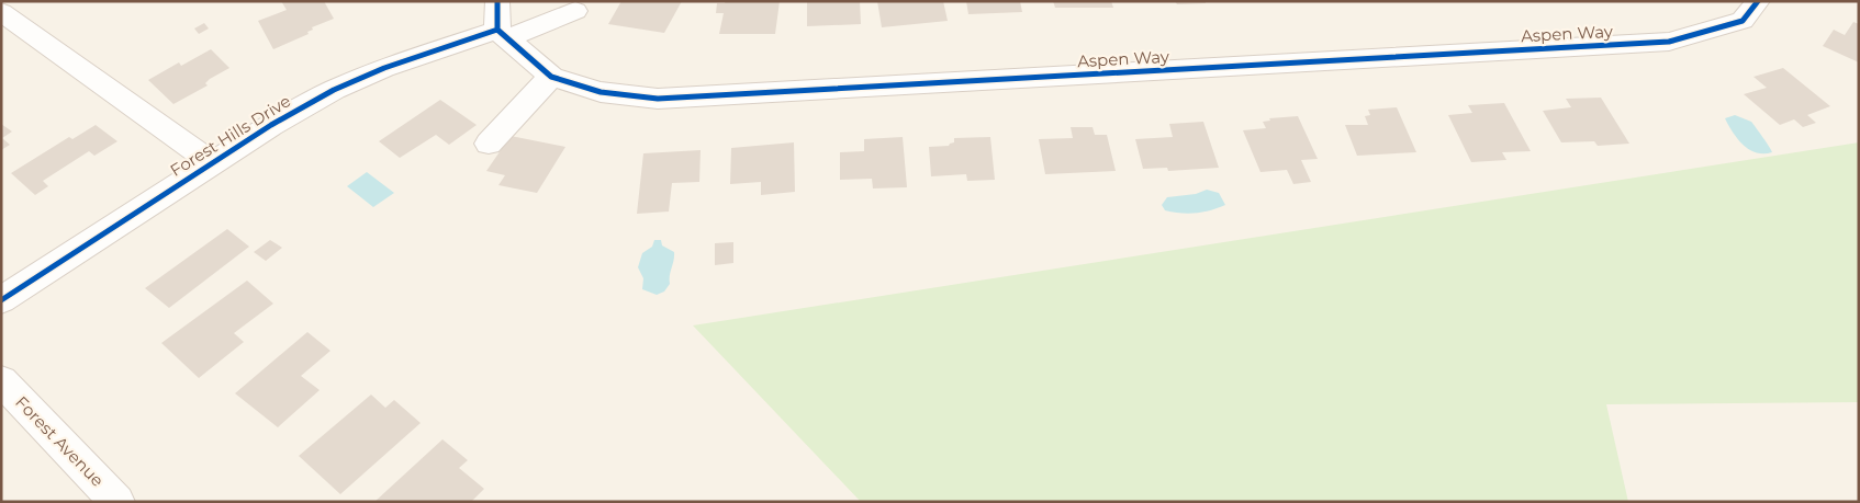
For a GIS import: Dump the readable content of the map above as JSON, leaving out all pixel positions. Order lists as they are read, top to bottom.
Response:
{
  "streets": {
    "street": ["Aspen Way", "Forest Hills Drive", "Forest Avenue"]
  },
  "crossings": [
    ["Aspen Way", "Forest Hills Drive"]
  ]
}
